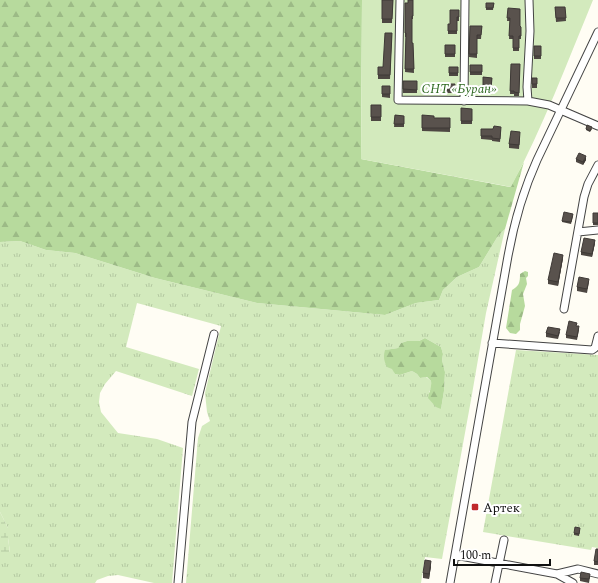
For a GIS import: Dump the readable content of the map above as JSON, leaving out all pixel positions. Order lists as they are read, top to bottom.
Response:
{
  "parks": ["СНТ «Буран»"],
  "places": {
    "transit": ["Артек"]
  },
  "scale_bar": "100 m"
}
